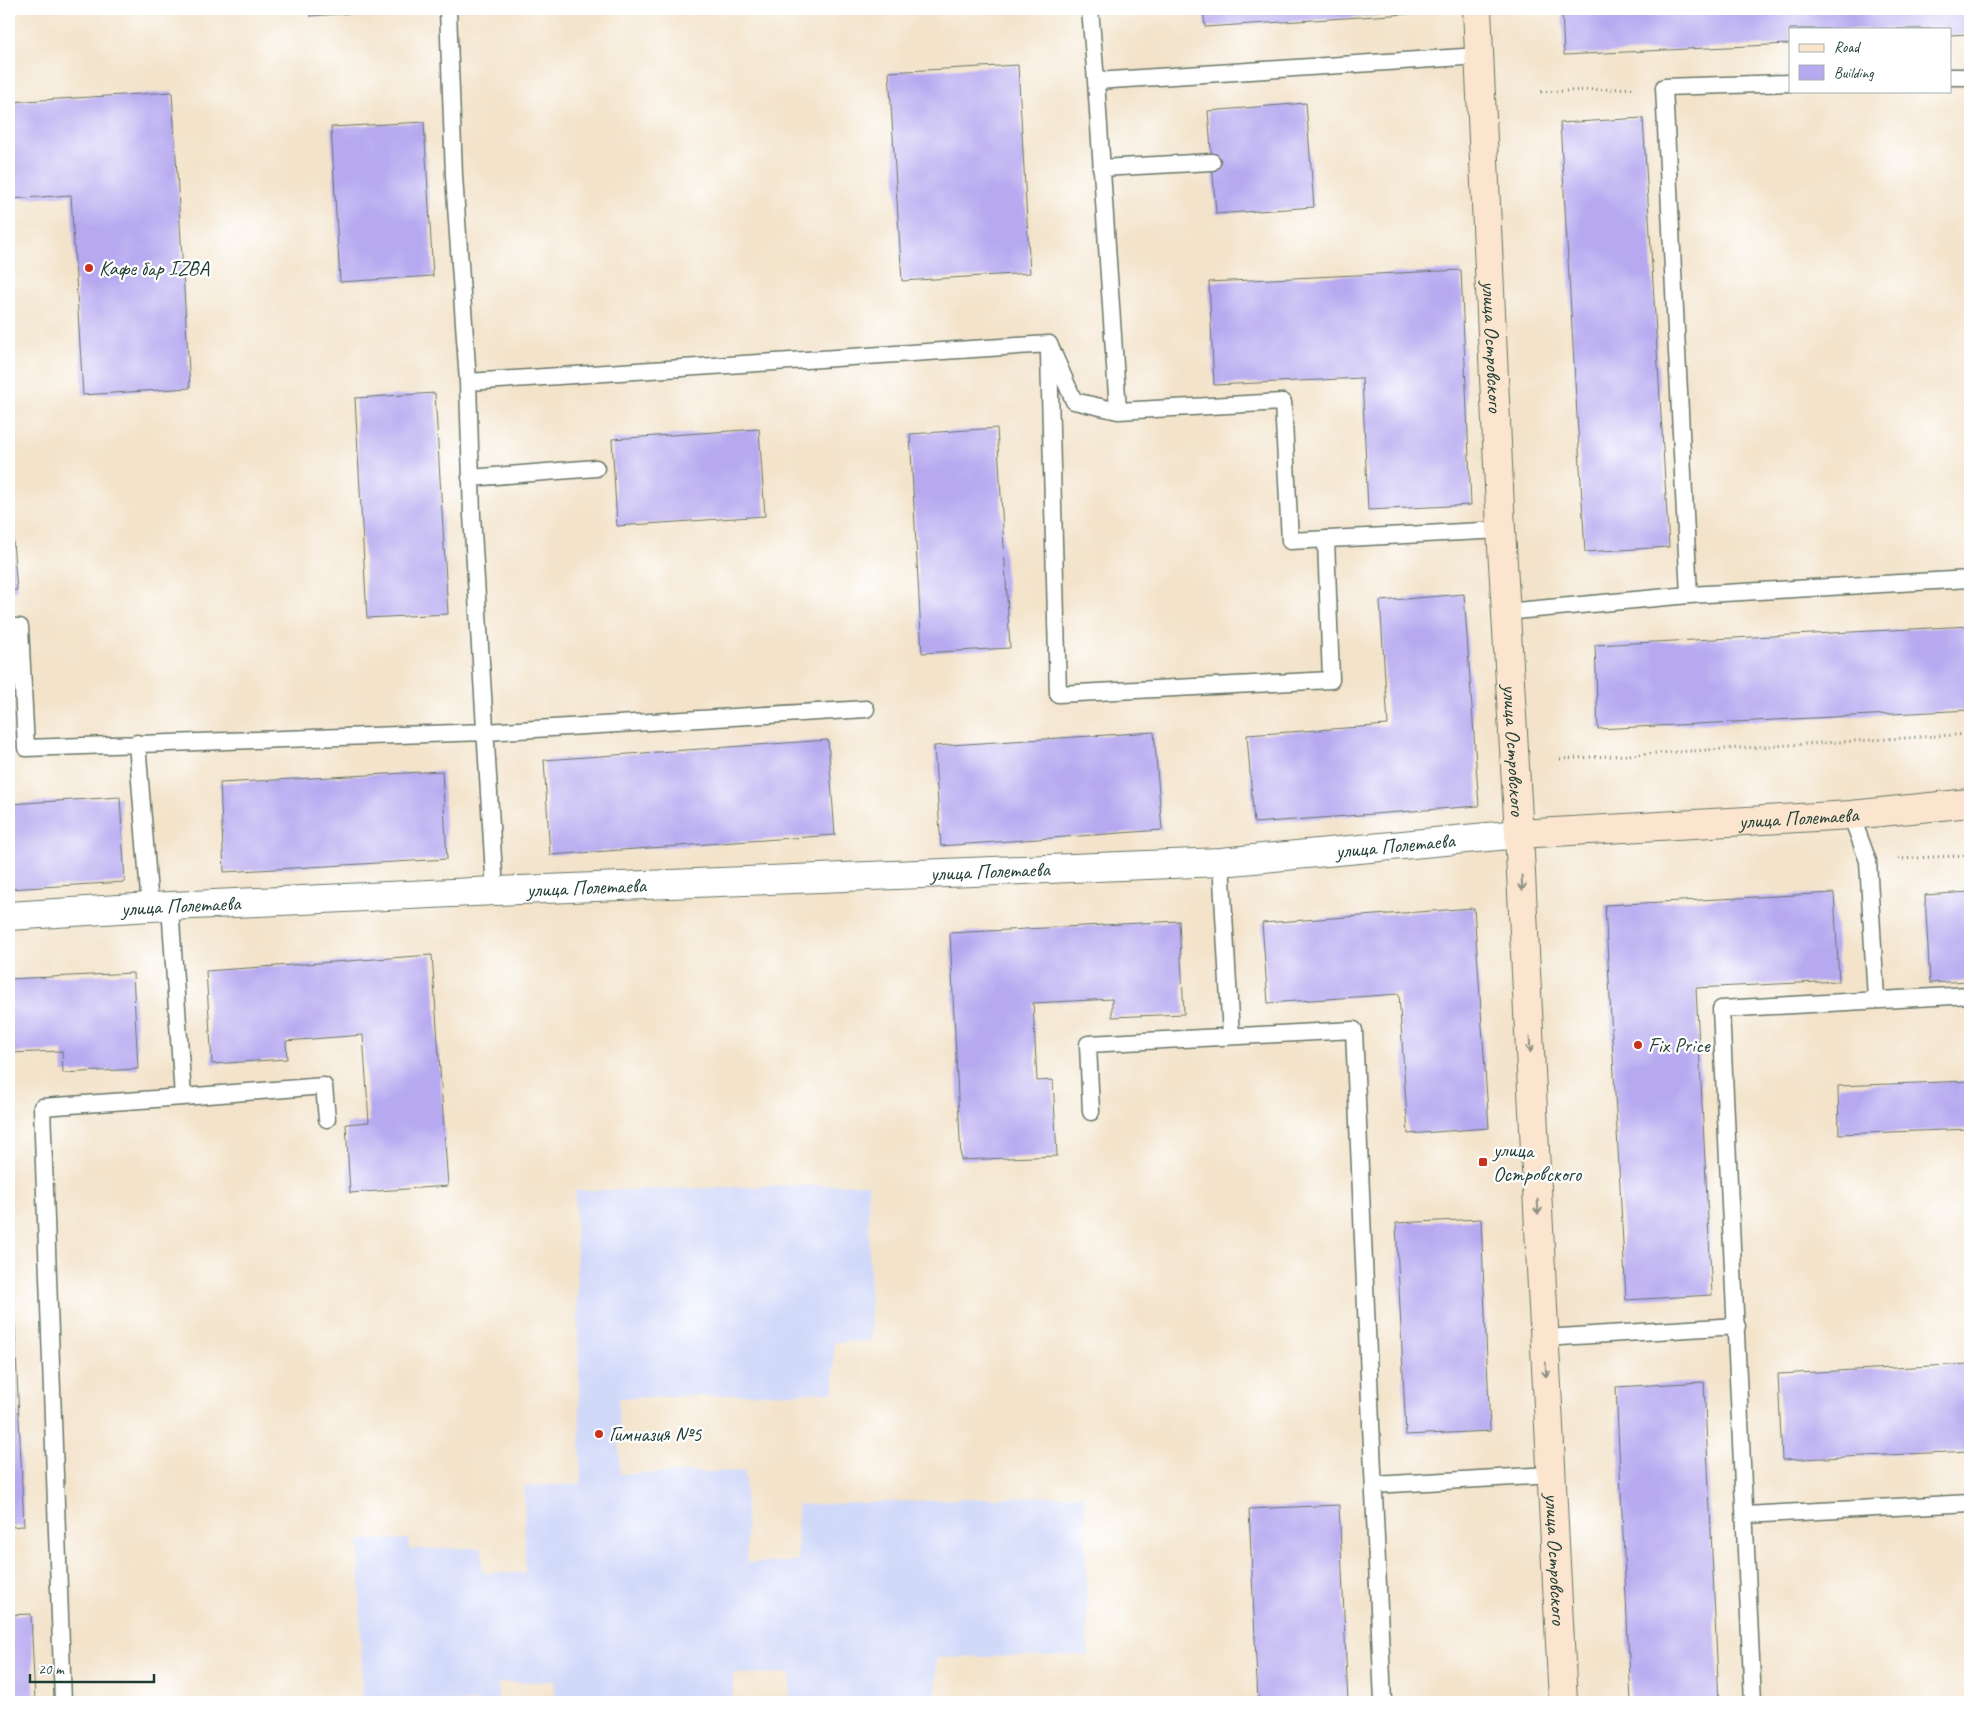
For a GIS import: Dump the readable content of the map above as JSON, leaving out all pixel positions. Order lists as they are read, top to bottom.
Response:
{
  "streets": {
    "street": ["улица Островского", "улица Полетаева"]
  },
  "crossings": [
    ["улица Островского", "улица Полетаева"]
  ],
  "one_way": ["улица Островского"],
  "places": {
    "other": ["Кафе бар IZBA", "Fix Price", "Гимназия №5"],
    "transit": ["улица Островского"]
  },
  "legend": ["Road", "Building"],
  "scale_bar": "20 m"
}
